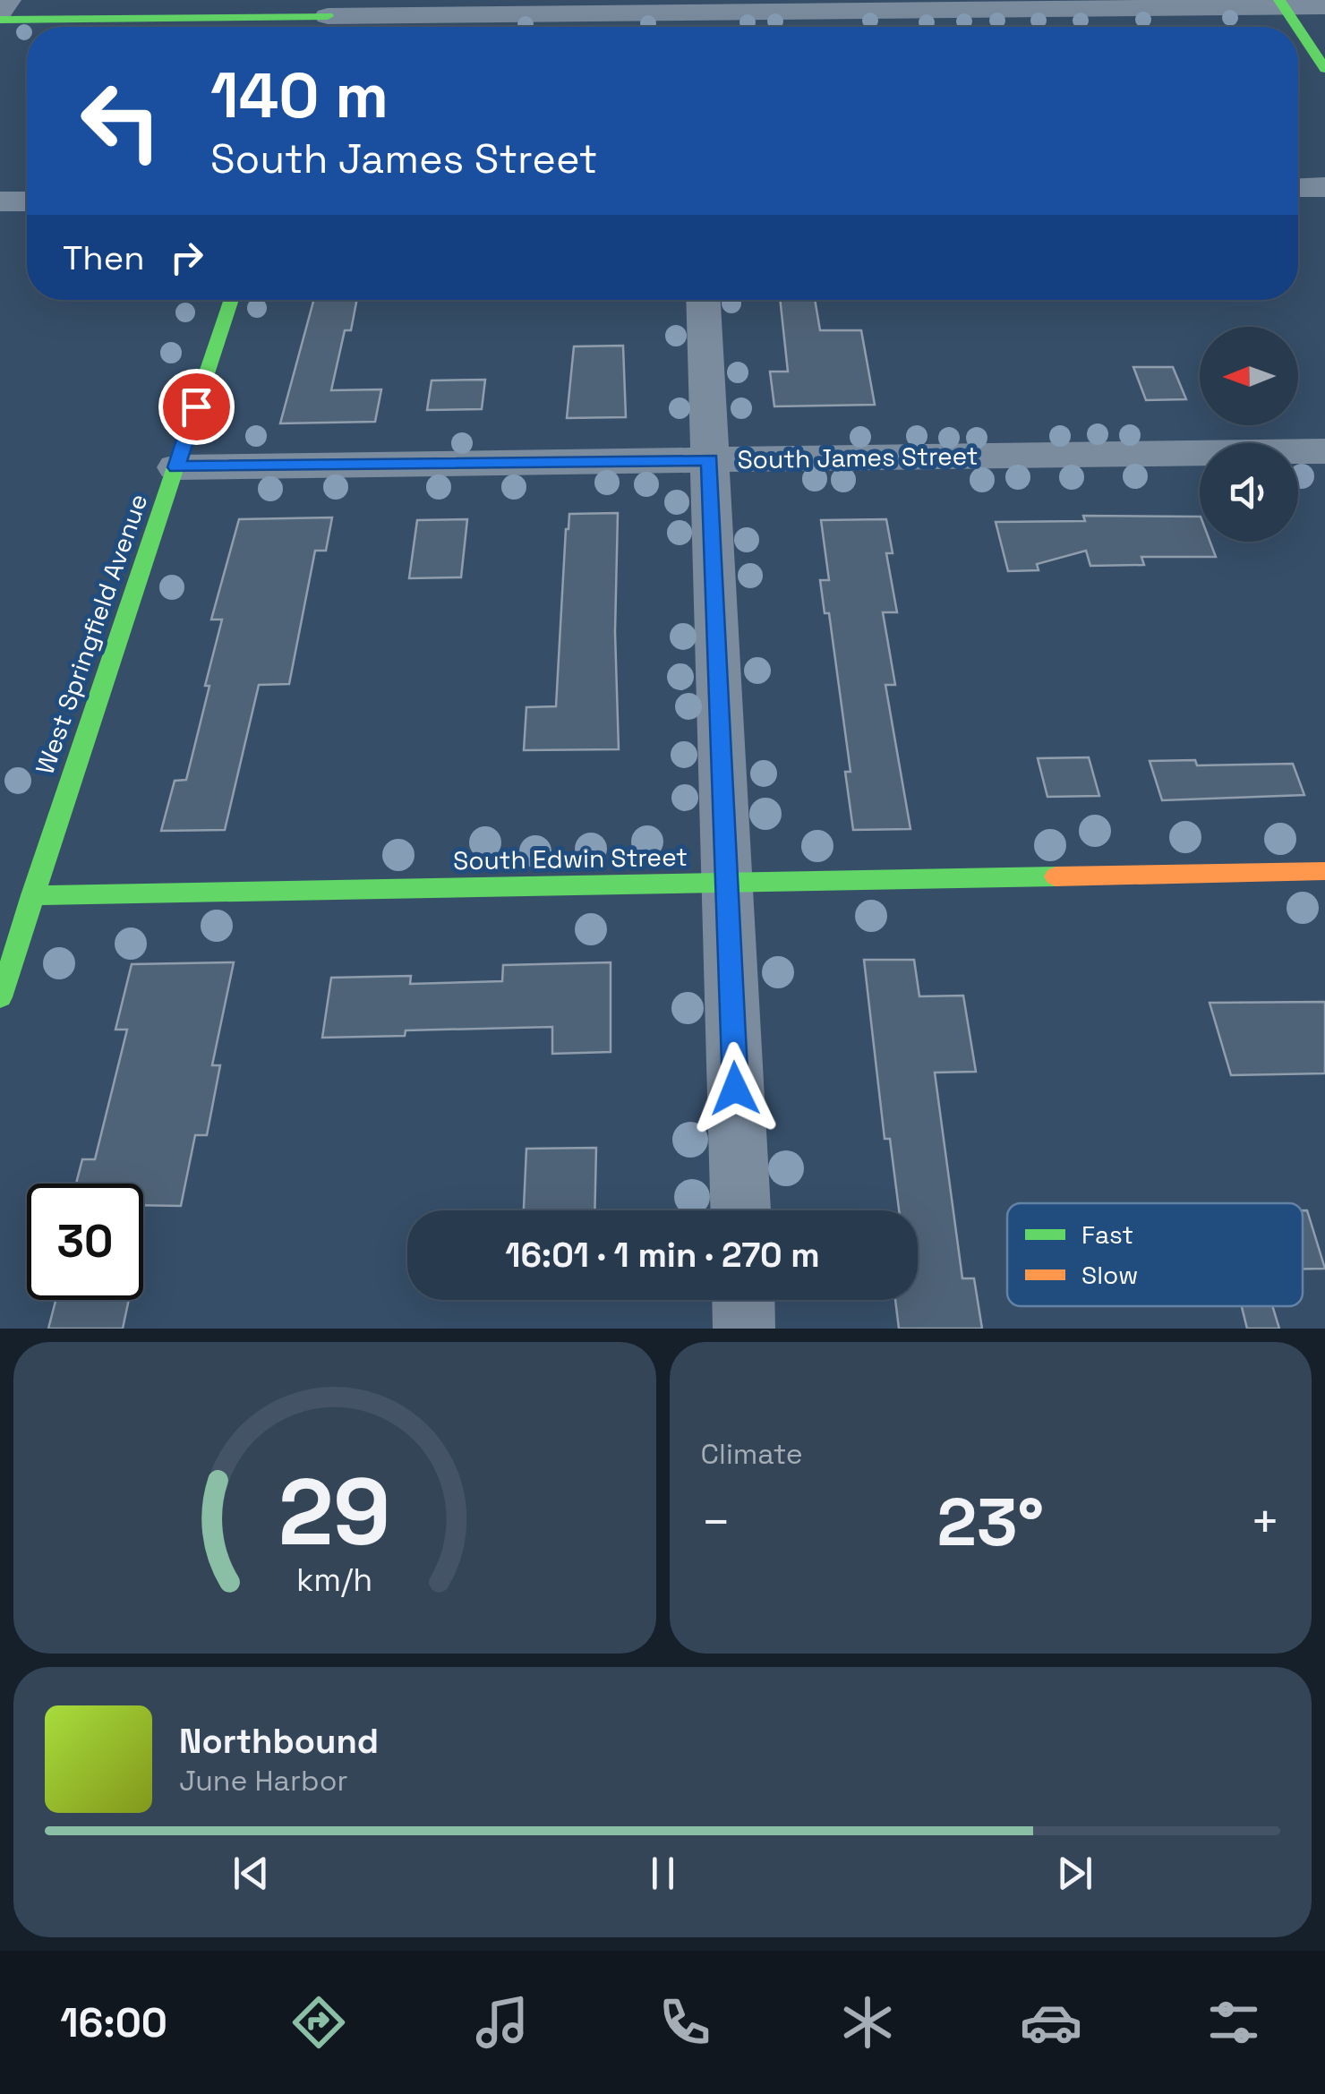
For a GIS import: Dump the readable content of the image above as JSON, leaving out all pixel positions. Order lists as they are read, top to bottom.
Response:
{
  "streets": {
    "street": ["South James Street", "West Springfield Avenue", "South Edwin Street"]
  },
  "crossings": [
    ["South James Street", "West Springfield Avenue"],
    ["West Springfield Avenue", "South Edwin Street"]
  ],
  "legend": ["Fast", "Slow"],
  "north": "left",
  "page": {
    "turn": ["140 m", "South James Street"],
    "then": "Then",
    "limit": "30",
    "trip": "16:01 · 1 min · 270 m",
    "tile": "Climate",
    "heat": ["−", "23°", "+"],
    "song": ["Northbound", "June Harbor"],
    "tabs": "16:00",
    "gauge": ["29", "km/h"]
  }
}
